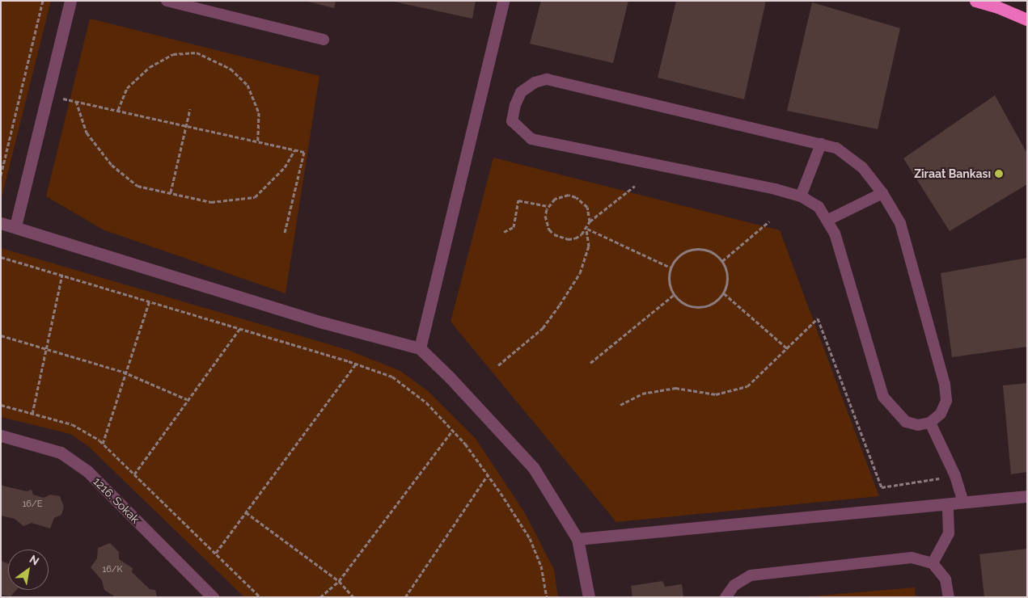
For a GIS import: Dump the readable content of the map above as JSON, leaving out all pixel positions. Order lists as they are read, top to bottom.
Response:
{
  "streets": {
    "street": ["1216. Sokak"]
  },
  "places": ["Ziraat Bankası"],
  "house_numbers": ["16/E", "16/K"],
  "north": "top right"
}
